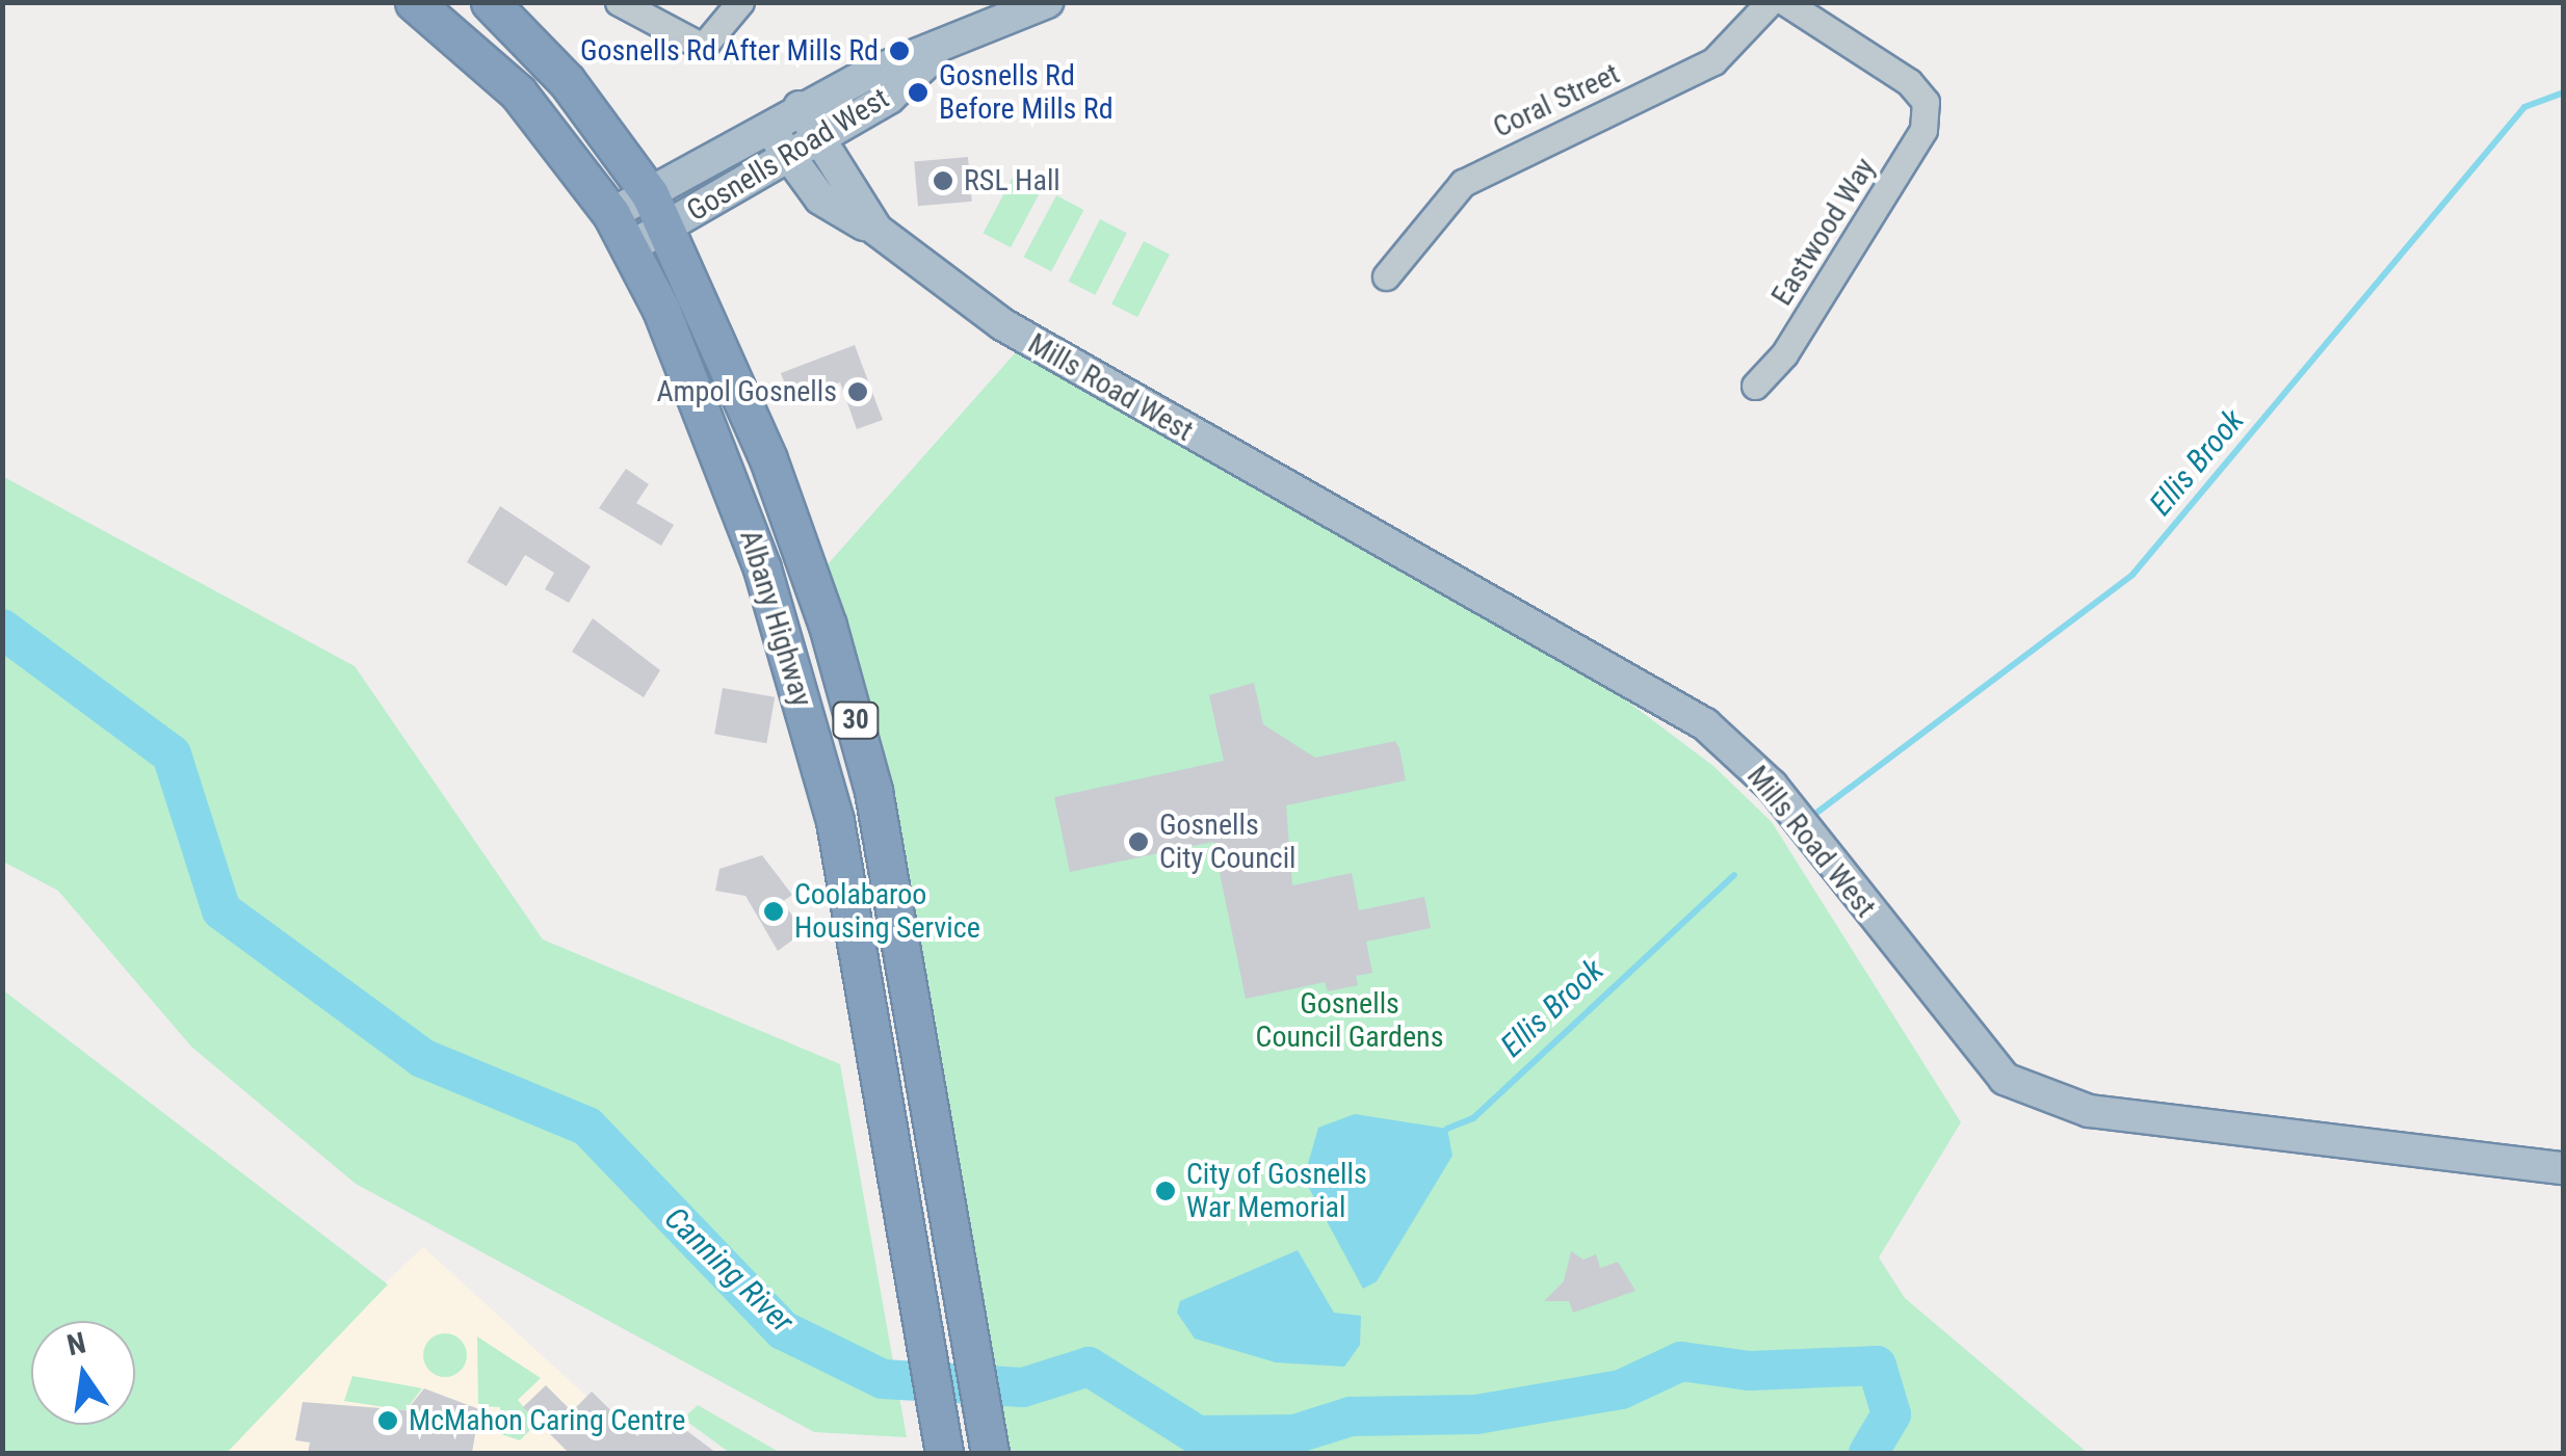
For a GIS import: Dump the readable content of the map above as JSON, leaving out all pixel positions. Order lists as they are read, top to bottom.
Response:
{
  "streets": {
    "highway": ["Albany Highway", "30"],
    "main road": ["Gosnells Road West", "Mills Road West"],
    "street": ["Coral Street", "Eastwood Way"]
  },
  "crossings": [
    ["Gosnells Road West", "Mills Road West"],
    ["Gosnells Road West", "Albany Highway"]
  ],
  "water": ["Ellis Brook", "Canning River"],
  "parks": ["Gosnells Council Gardens"],
  "places": [
    "Gosnells Rd After Mills Rd",
    "Gosnells Rd Before Mills Rd",
    "RSL Hall",
    "Ampol Gosnells",
    "Gosnells City Council",
    "Coolabaroo Housing Service",
    "City of Gosnells War Memorial",
    "McMahon Caring Centre"
  ],
  "north": "top"
}
